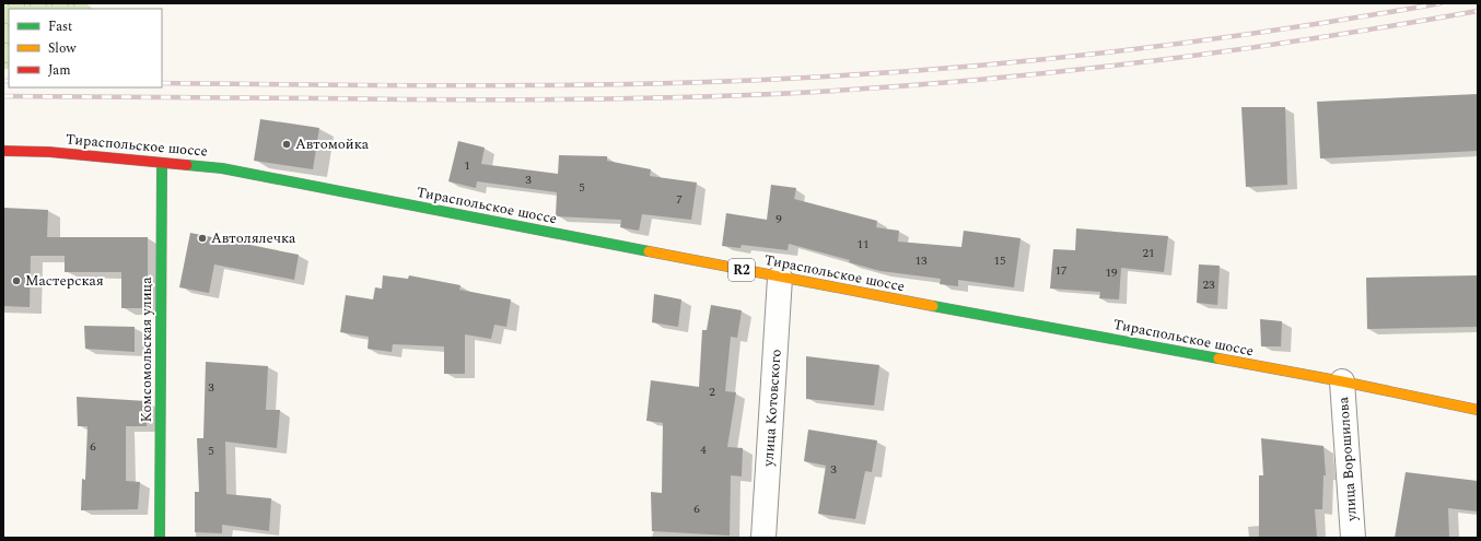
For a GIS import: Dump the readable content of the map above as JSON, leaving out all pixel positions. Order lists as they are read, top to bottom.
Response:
{
  "streets": {
    "main road": ["Тираспольское шоссе", "R2", "Комсомольская улица"],
    "street": ["улица Котовского", "улица Ворошилова"]
  },
  "crossings": [
    ["Тираспольское шоссе", "Комсомольская улица"],
    ["Тираспольское шоссе", "улица Котовского"],
    ["Тираспольское шоссе", "улица Ворошилова"]
  ],
  "places": ["Автомойка", "Автолялечка", "Мастерская"],
  "house_numbers": [
    "1",
    "3",
    "5",
    "7",
    "9",
    "11",
    "21",
    "13",
    "15",
    "17",
    "19",
    "23",
    "3",
    "2",
    "6",
    "4",
    "5",
    "3",
    "6"
  ],
  "legend": ["Fast", "Slow", "Jam"]
}
